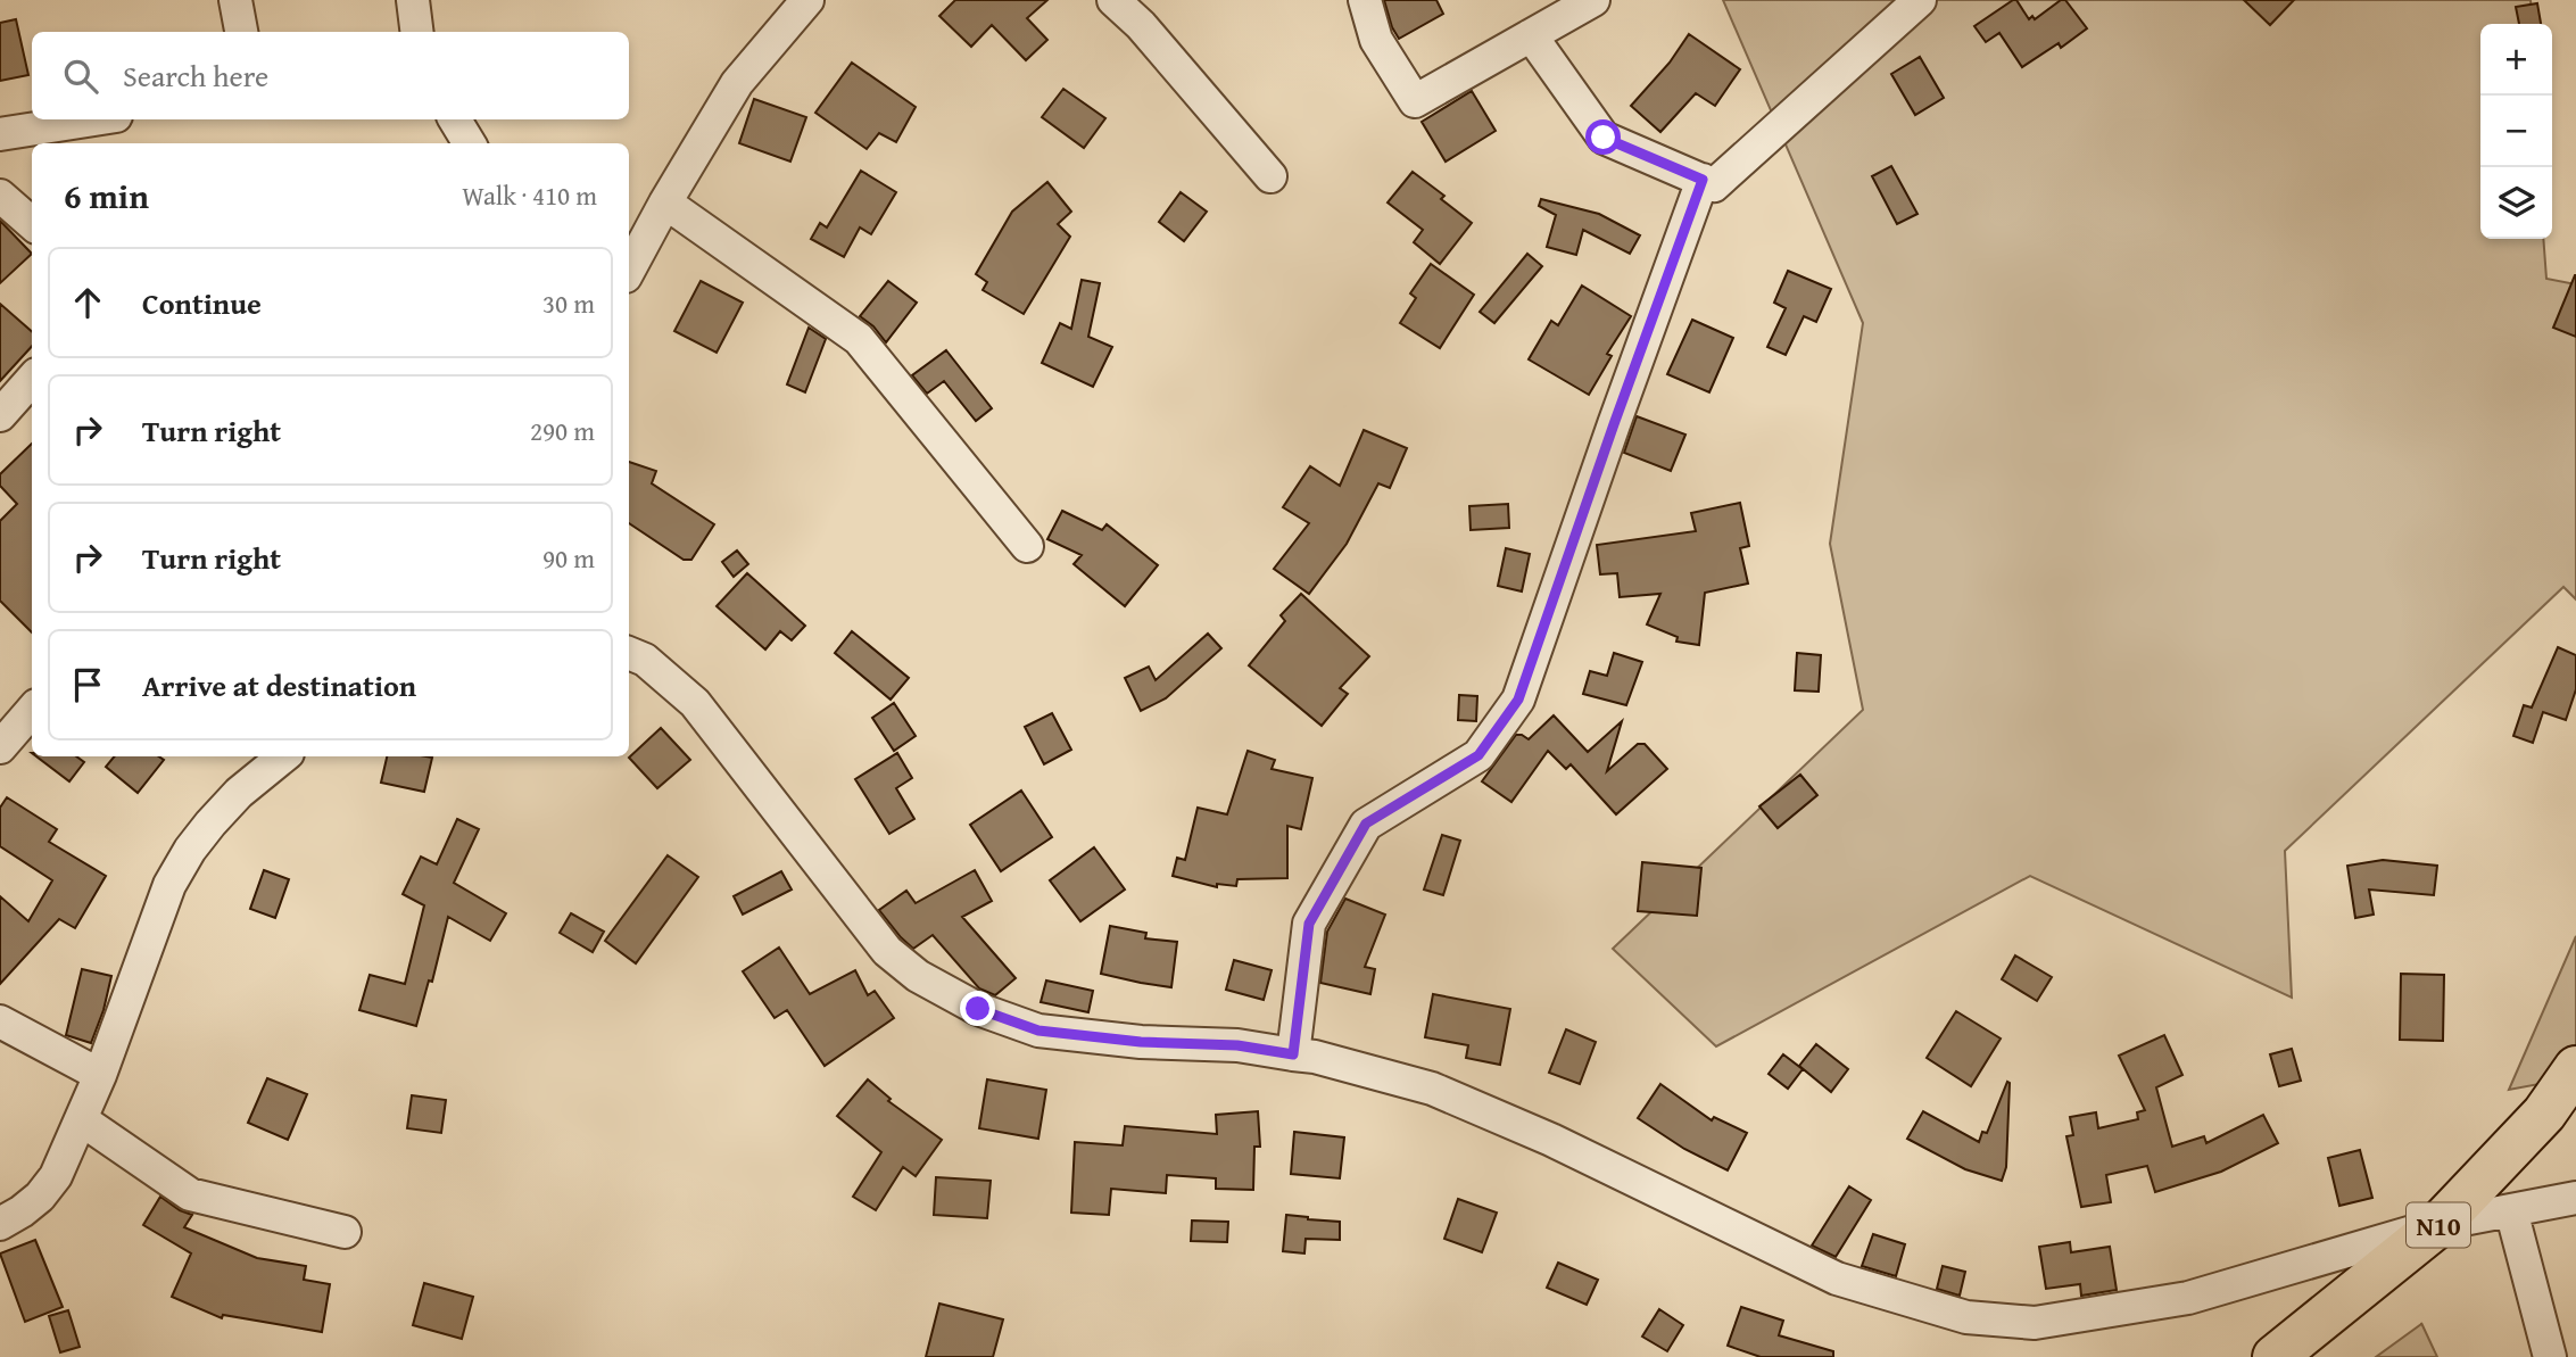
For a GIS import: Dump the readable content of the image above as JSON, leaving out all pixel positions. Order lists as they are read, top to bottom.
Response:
{
  "streets": {
    "highway": ["N10"]
  },
  "page": {
    "map_buttons": ["+", "−"],
    "search": "Search here",
    "heading": ["6 min", "Walk · 410 m"],
    "list": [
      ["Continue", "30 m"],
      ["Turn right", "290 m"],
      ["Turn right", "90 m"],
      "Arrive at destination"
    ]
  }
}
